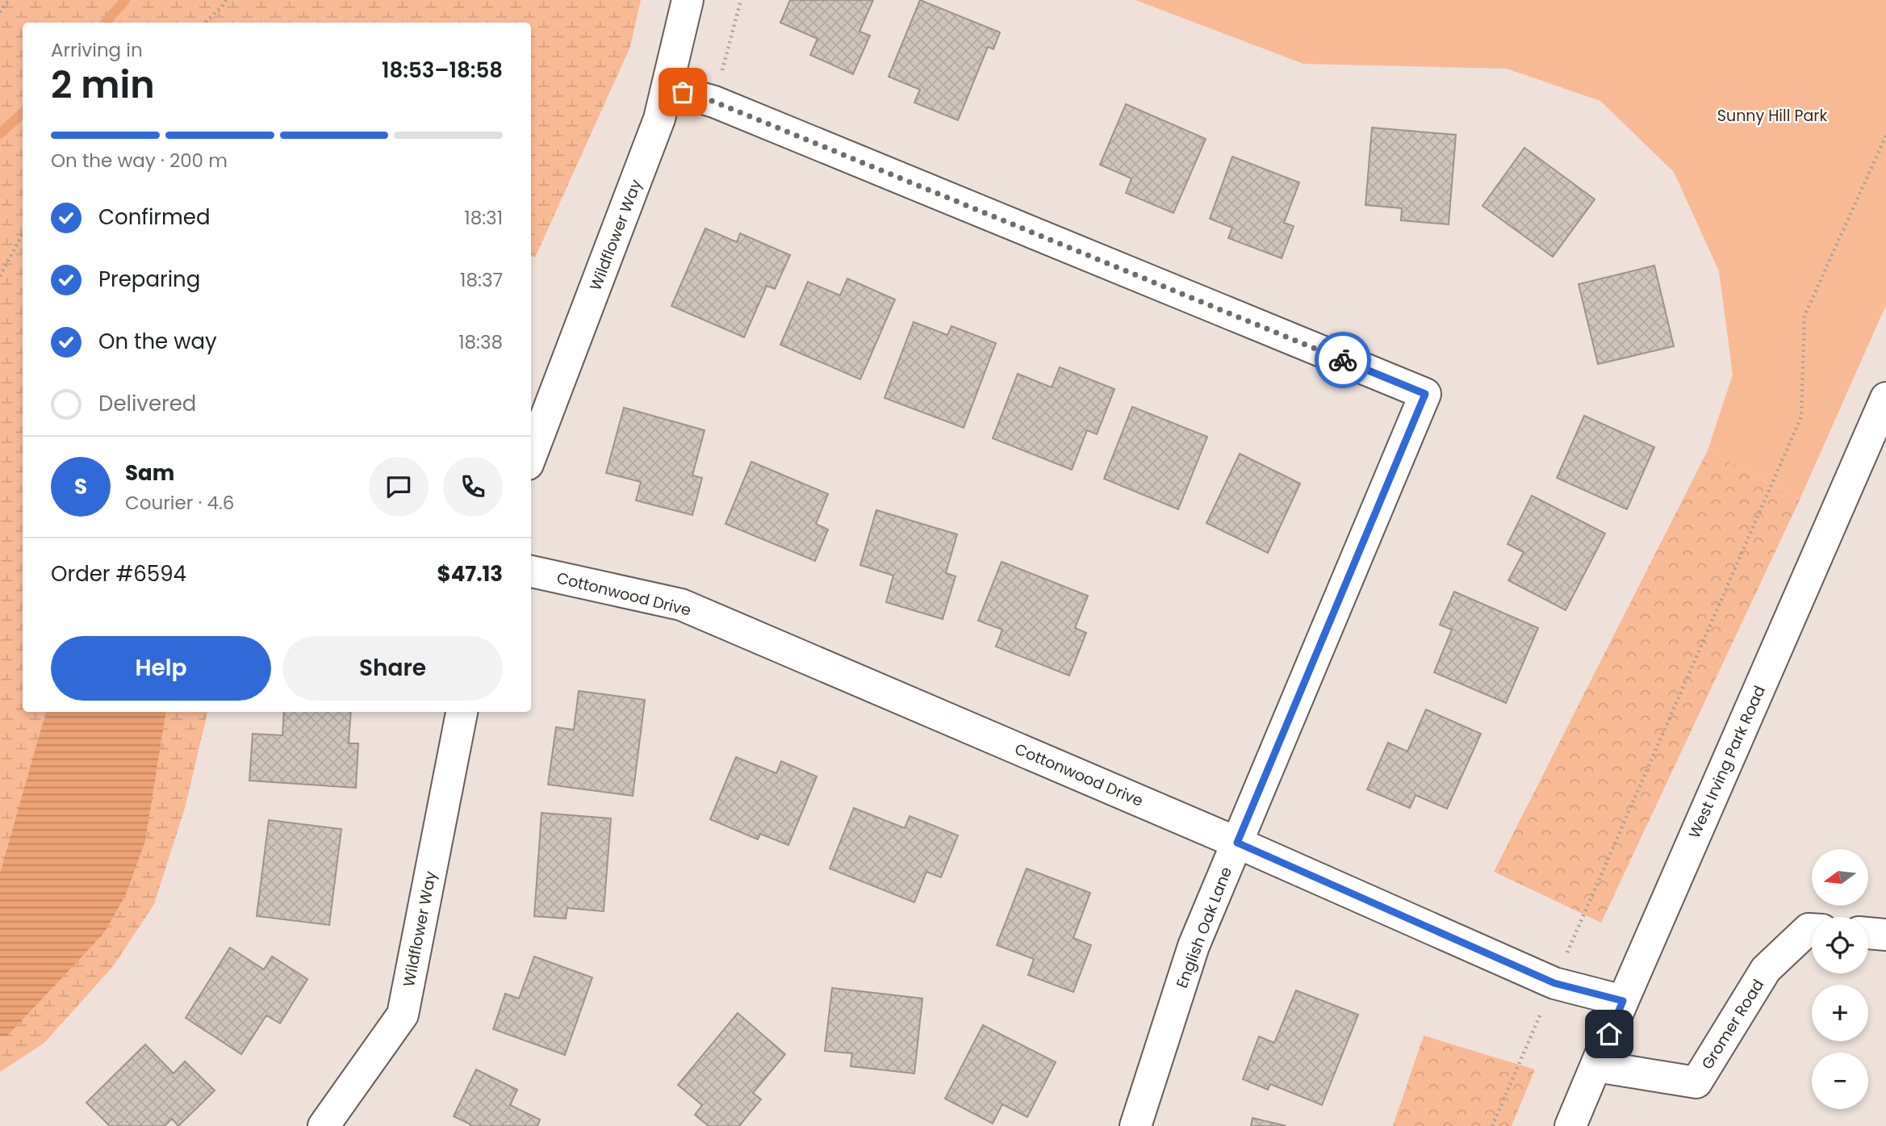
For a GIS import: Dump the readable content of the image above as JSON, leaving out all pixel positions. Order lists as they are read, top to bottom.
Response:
{
  "streets": {
    "street": [
      "Wildflower Way",
      "Cottonwood Drive",
      "West Irving Park Road",
      "English Oak Lane",
      "Gromer Road"
    ]
  },
  "crossings": [
    ["Wildflower Way", "English Oak Lane"],
    ["Cottonwood Drive", "West Irving Park Road"],
    ["Cottonwood Drive", "English Oak Lane"],
    ["West Irving Park Road", "Gromer Road"]
  ],
  "parks": ["Sunny Hill Park"],
  "north": "left",
  "page": {
    "heading": ["2 min", "Arriving in", "18:53–18:58"],
    "panel": [
      "Sam",
      "Courier · 4.6",
      "Order #6594",
      "$47.13"
    ],
    "bar": "On the way · 200 m",
    "list": [
      ["Confirmed", "18:31"],
      ["Preparing", "18:37"],
      ["On the way", "18:38"],
      "Delivered"
    ],
    "round": "S",
    "buttons": ["Help", "Share"],
    "map_buttons": ["+", "−"]
  }
}
